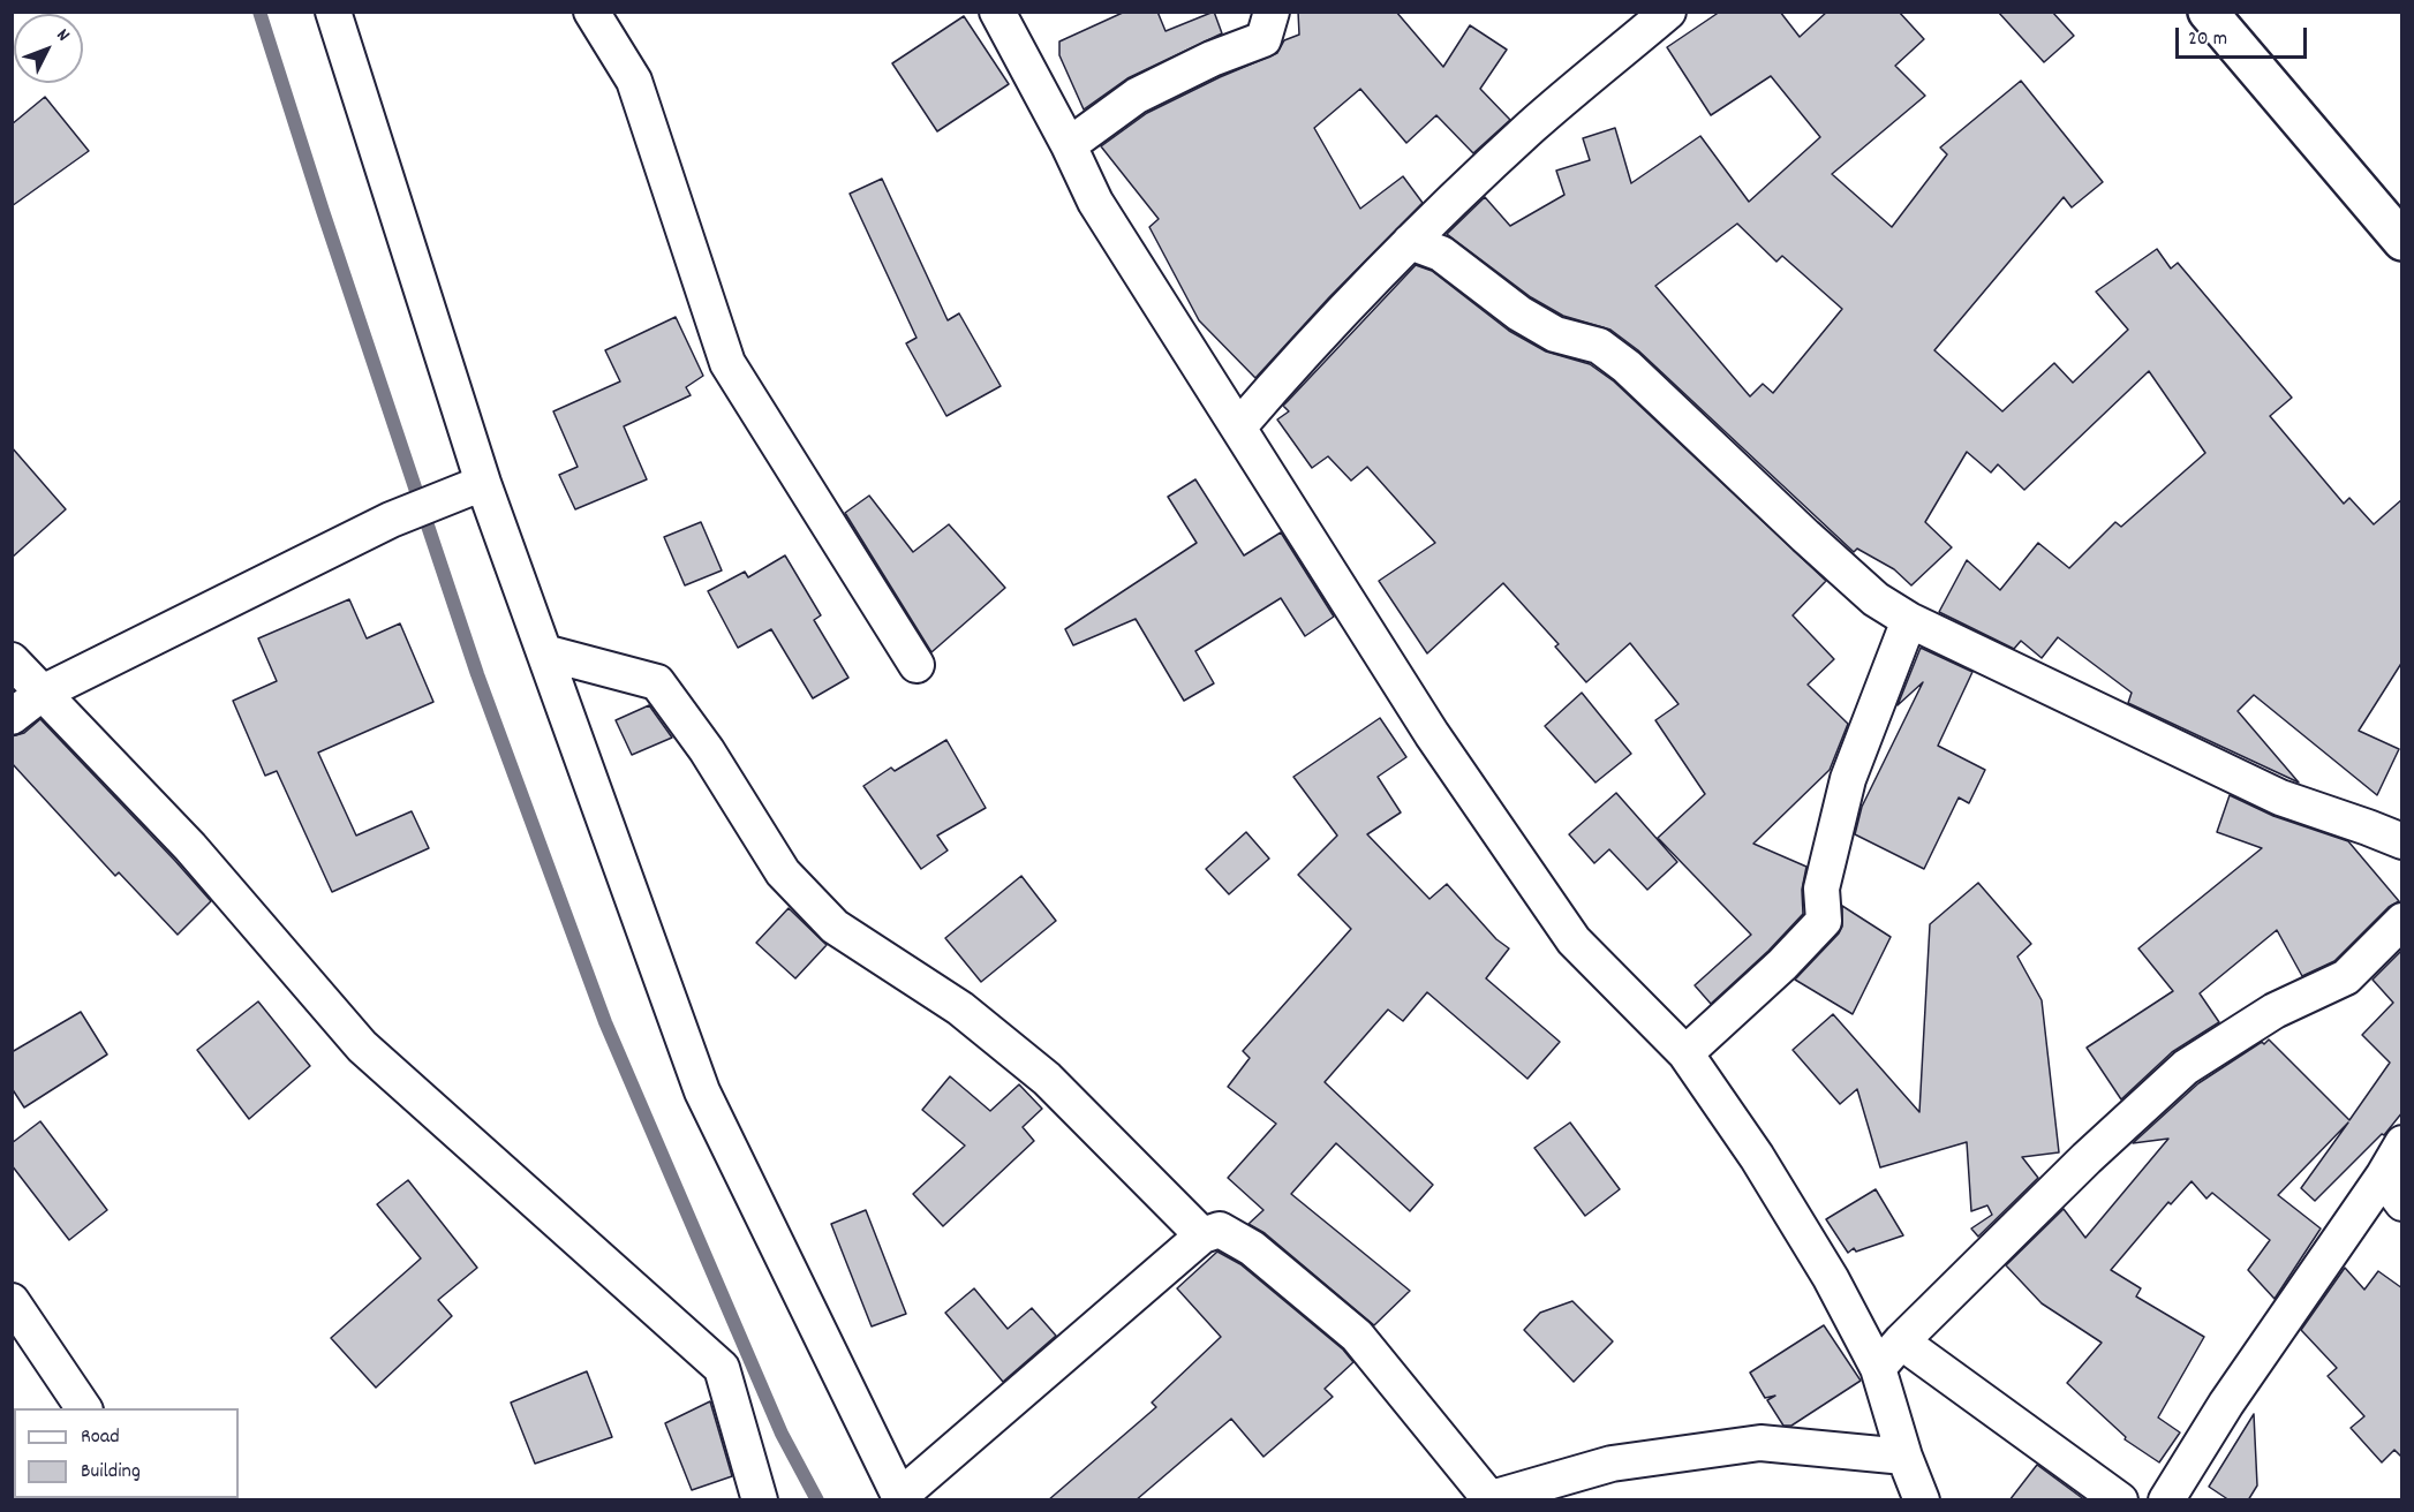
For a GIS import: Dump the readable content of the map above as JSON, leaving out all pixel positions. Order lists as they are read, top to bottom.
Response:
{
  "legend": ["Road", "Building"],
  "scale_bar": "20 m",
  "north": "top right"
}
